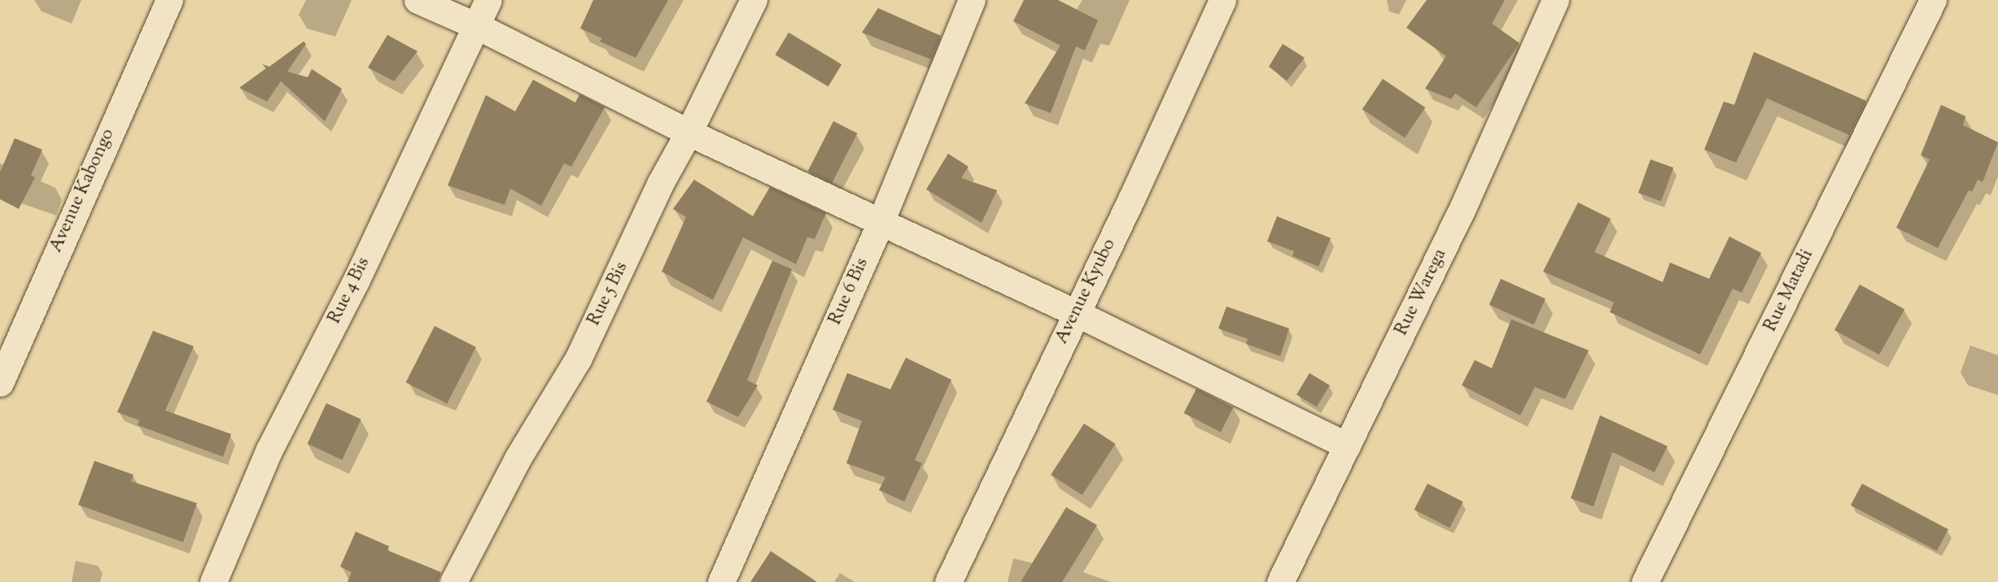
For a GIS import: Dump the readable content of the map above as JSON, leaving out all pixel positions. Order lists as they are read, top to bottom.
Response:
{
  "streets": {
    "street": [
      "Avenue Kabongo",
      "Rue 4 Bis",
      "Rue Matadi",
      "Rue 6 Bis",
      "Avenue Kyubo",
      "Rue Warega",
      "Rue 5 Bis"
    ]
  }
}
